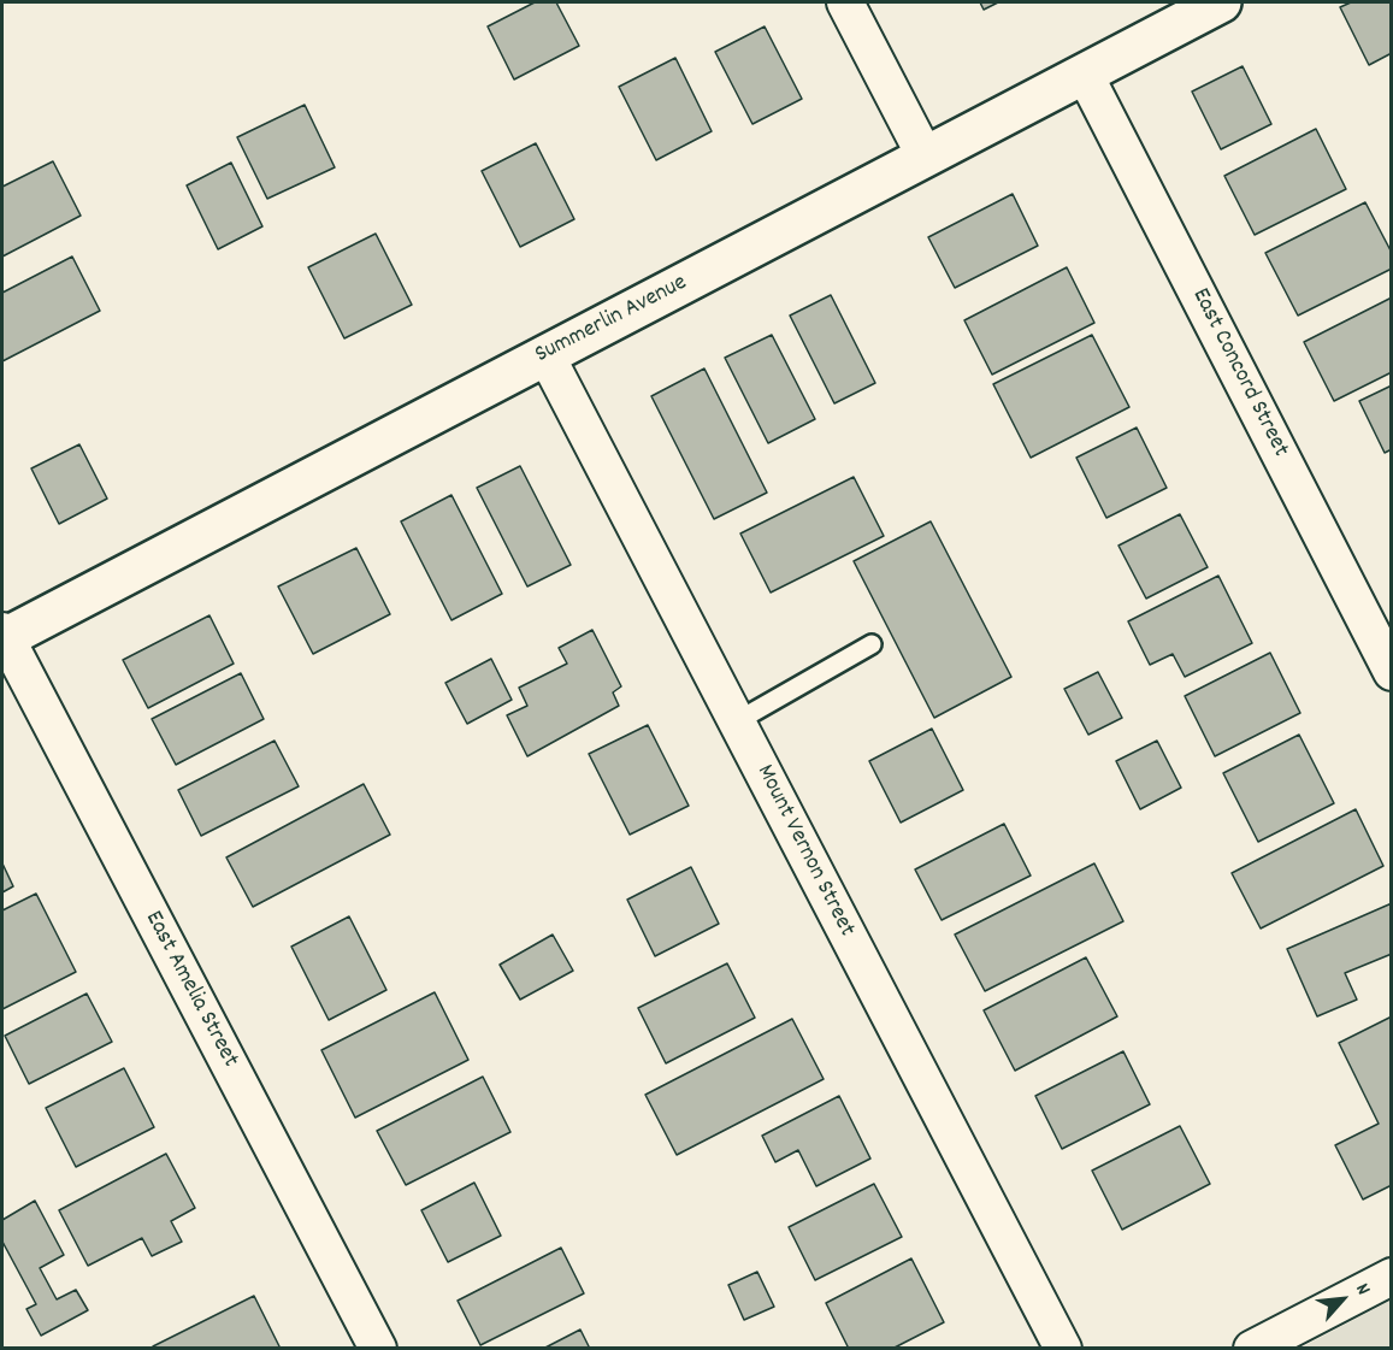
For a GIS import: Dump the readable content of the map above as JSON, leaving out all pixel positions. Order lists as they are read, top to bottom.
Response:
{
  "streets": {
    "street": [
      "Summerlin Avenue",
      "East Concord Street",
      "Mount Vernon Street",
      "East Amelia Street"
    ]
  },
  "crossings": [
    ["Summerlin Avenue", "East Concord Street"],
    ["Summerlin Avenue", "Mount Vernon Street"],
    ["Summerlin Avenue", "East Amelia Street"]
  ],
  "north": "top right"
}
